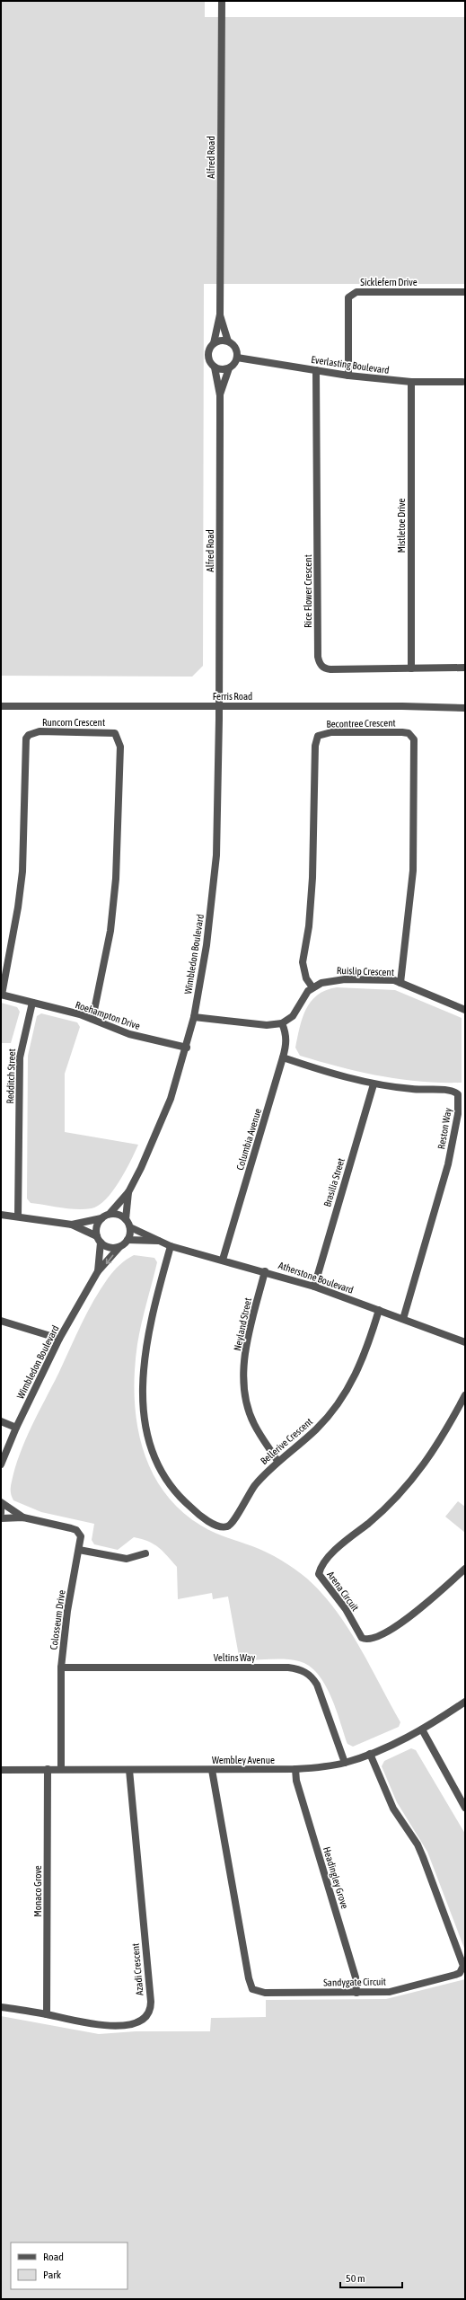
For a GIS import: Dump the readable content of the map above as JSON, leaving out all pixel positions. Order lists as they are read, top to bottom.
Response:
{
  "streets": {
    "street": [
      "Alfred Road",
      "Sicklefern Drive",
      "Everlasting Boulevard",
      "Mistletoe Drive",
      "Rice Flower Crescent",
      "Ferris Road",
      "Runcorn Crescent",
      "Becontree Crescent",
      "Wimbledon Boulevard",
      "Ruislip Crescent",
      "Roehampton Drive",
      "Redditch Street",
      "Reston Way",
      "Columbia Avenue",
      "Brasilia Street",
      "Atherstone Boulevard",
      "Neyland Street",
      "Bellerive Crescent",
      "Arena Circuit",
      "Colosseum Drive",
      "Veltins Way",
      "Wembley Avenue",
      "Headingley Grove",
      "Monaco Grove",
      "Azadi Crescent",
      "Sandygate Circuit"
    ]
  },
  "crossings": [
    ["Alfred Road", "Everlasting Boulevard"],
    ["Alfred Road", "Ferris Road"],
    ["Alfred Road", "Wimbledon Boulevard"],
    ["Sicklefern Drive", "Everlasting Boulevard"],
    ["Everlasting Boulevard", "Mistletoe Drive"],
    ["Everlasting Boulevard", "Rice Flower Crescent"],
    ["Mistletoe Drive", "Rice Flower Crescent"],
    ["Ferris Road", "Wimbledon Boulevard"],
    ["Runcorn Crescent", "Roehampton Drive"],
    ["Becontree Crescent", "Ruislip Crescent"],
    ["Wimbledon Boulevard", "Roehampton Drive"],
    ["Wimbledon Boulevard", "Atherstone Boulevard"],
    ["Ruislip Crescent", "Columbia Avenue"],
    ["Roehampton Drive", "Redditch Street"],
    ["Reston Way", "Columbia Avenue"],
    ["Reston Way", "Brasilia Street"],
    ["Reston Way", "Atherstone Boulevard"],
    ["Columbia Avenue", "Atherstone Boulevard"],
    ["Brasilia Street", "Atherstone Boulevard"],
    ["Atherstone Boulevard", "Neyland Street"],
    ["Atherstone Boulevard", "Bellerive Crescent"],
    ["Neyland Street", "Bellerive Crescent"],
    ["Colosseum Drive", "Veltins Way"],
    ["Colosseum Drive", "Wembley Avenue"],
    ["Veltins Way", "Wembley Avenue"],
    ["Wembley Avenue", "Headingley Grove"],
    ["Wembley Avenue", "Monaco Grove"],
    ["Wembley Avenue", "Azadi Crescent"],
    ["Wembley Avenue", "Sandygate Circuit"],
    ["Headingley Grove", "Sandygate Circuit"],
    ["Monaco Grove", "Azadi Crescent"]
  ],
  "legend": ["Road", "Park"],
  "scale_bar": "50 m"
}
